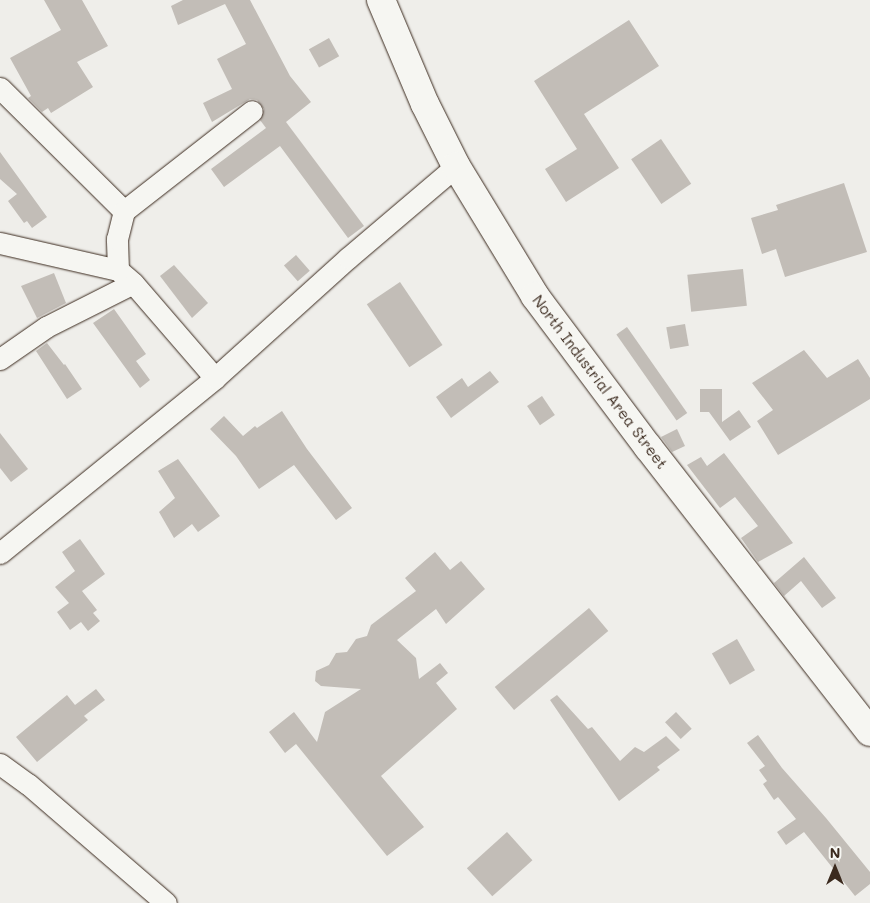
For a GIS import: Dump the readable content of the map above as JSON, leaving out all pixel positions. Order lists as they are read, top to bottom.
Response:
{
  "streets": {
    "main road": ["North Industrial Area Street"]
  },
  "north": "top"
}
